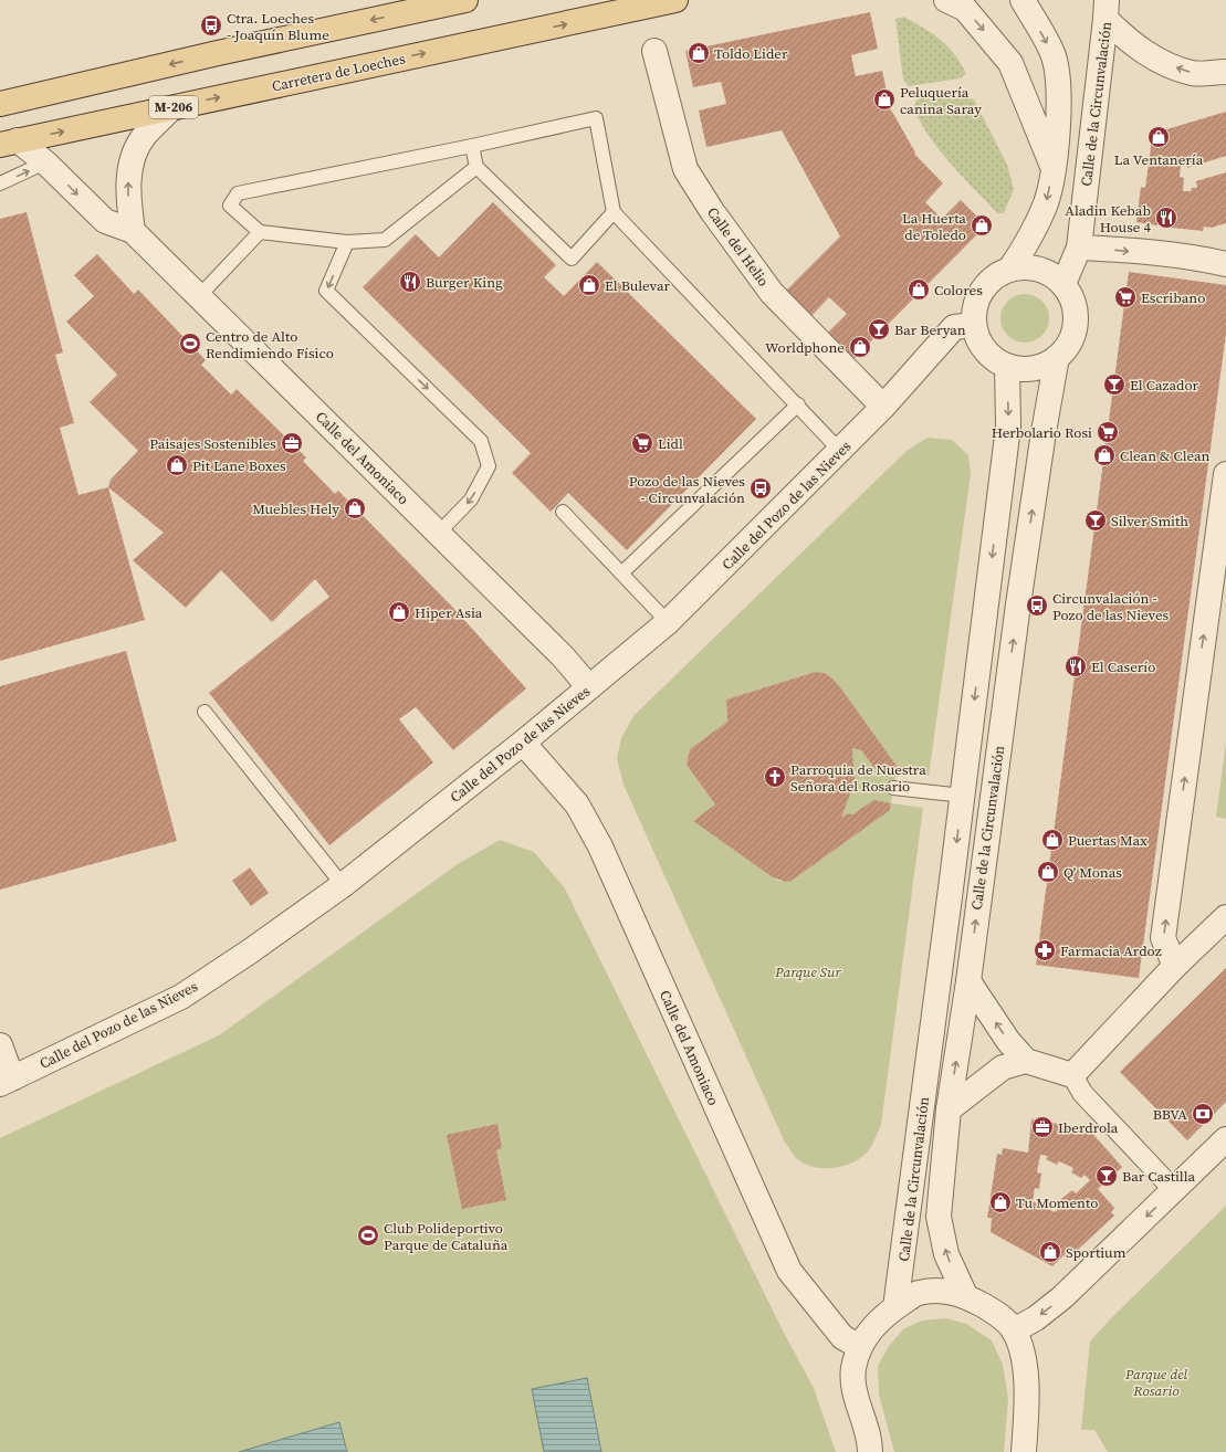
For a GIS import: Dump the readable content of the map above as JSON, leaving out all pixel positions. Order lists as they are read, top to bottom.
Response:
{
  "streets": {
    "main road": ["Carretera de Loeches", "M-206"],
    "street": [
      "Calle de la Circunvalación",
      "Calle del Helio",
      "Calle del Amoniaco",
      "Calle del Pozo de las Nieves"
    ]
  },
  "crossings": [
    ["Carretera de Loeches", "Calle del Amoniaco"],
    ["Calle de la Circunvalación", "Calle del Pozo de las Nieves"],
    ["Calle del Helio", "Calle del Pozo de las Nieves"],
    ["Calle del Amoniaco", "Calle del Pozo de las Nieves"]
  ],
  "parks": ["Parque Sur", "Parque del Rosario"],
  "places": {
    "bus stop": ["Ctra. Loeches - Joaquín Blume", "Pozo de las Nieves - Circunvalación", "Circunvalación - Pozo de las Nieves"],
    "shop": [
      "Toldo Lider",
      "Peluquería canina Saray",
      "La Ventanería",
      "La Huerta de Toledo",
      "El Bulevar",
      "Colores",
      "Worldphone",
      "Clean & Clean",
      "Pit Lane Boxes",
      "Muebles Hely",
      "Hiper Asia",
      "Puertas Max",
      "Q' Monas",
      "Tu Momento",
      "Sportium"
    ],
    "restaurant": ["Aladin Kebab House 4", "Burger King", "El Caserío"],
    "supermarket": ["Escribano", "Herbolario Rosi", "Lidl"],
    "bar": [
      "Bar Beryan",
      "El Cazador",
      "Silver Smith",
      "Bar Castilla"
    ],
    "sports": ["Centro de Alto Rendimiendo Físico", "Club Polideportivo Parque de Cataluña"],
    "office": ["Paisajes Sostenibles", "Iberdrola"],
    "church": ["Parroquia de Nuestra Señora del Rosario"],
    "pharmacy": ["Farmacia Ardoz"],
    "bank": ["BBVA"]
  }
}
